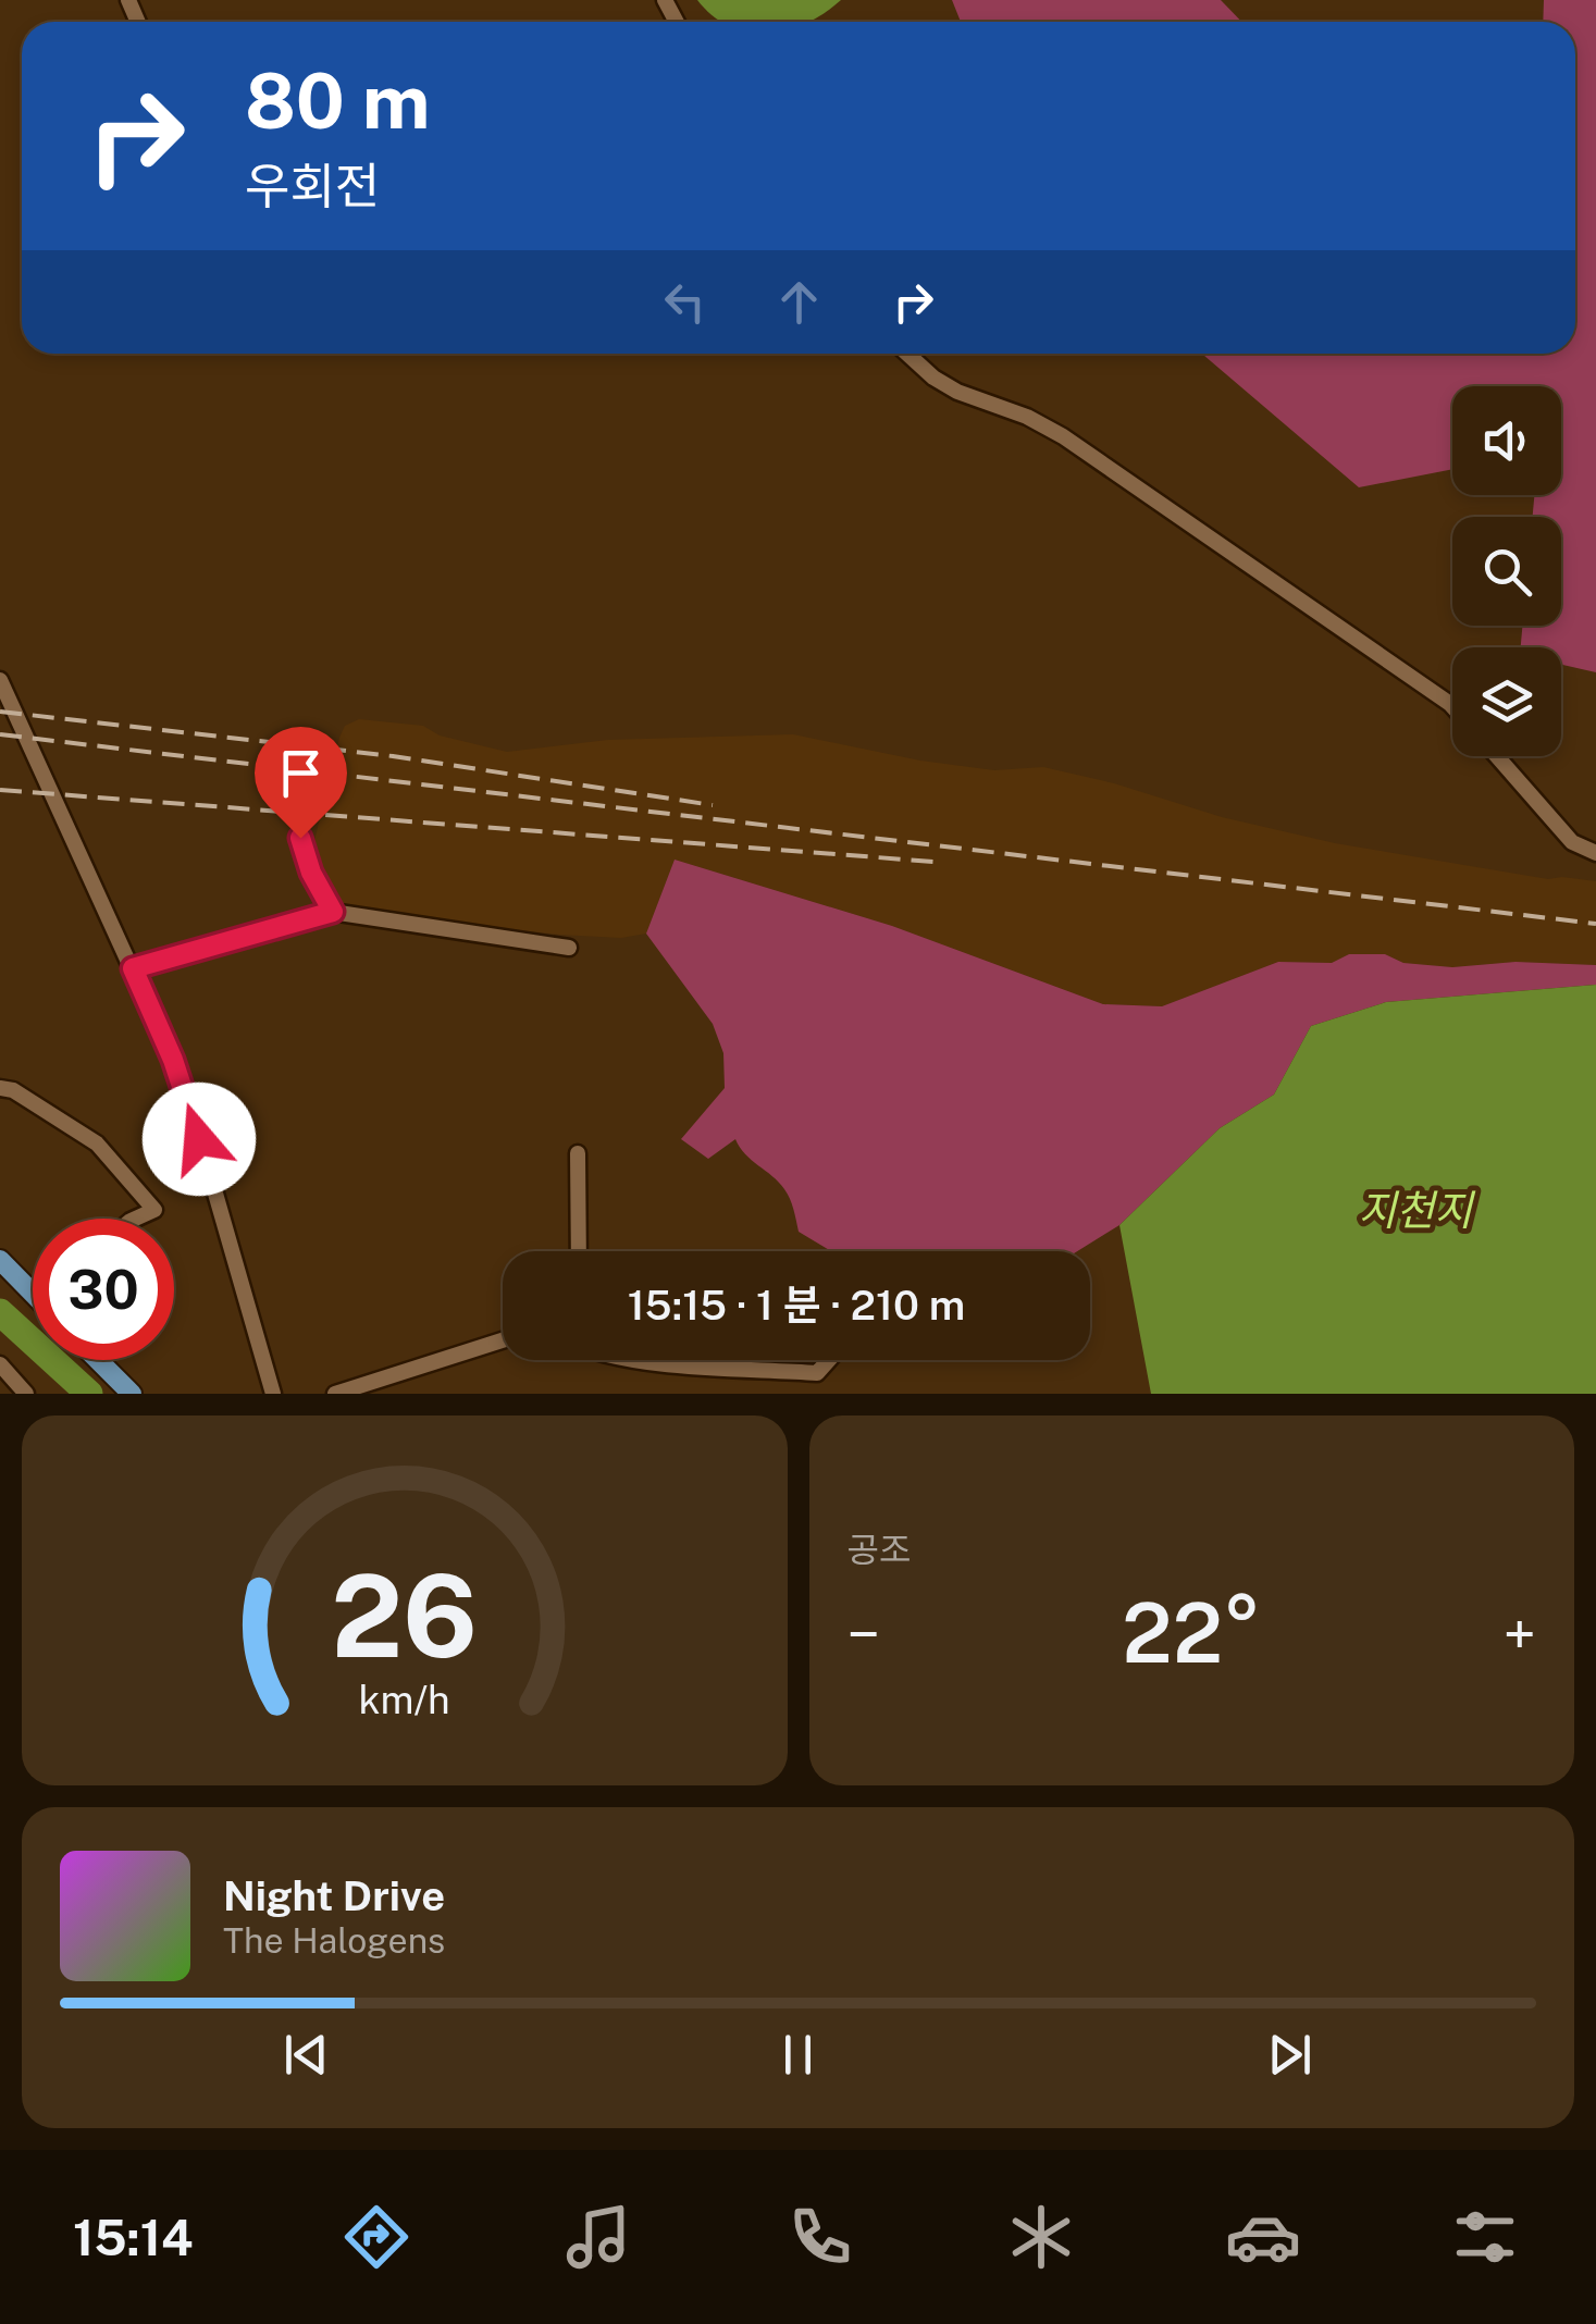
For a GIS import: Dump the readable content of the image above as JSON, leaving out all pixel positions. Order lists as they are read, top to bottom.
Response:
{
  "water": ["지천지"],
  "page": {
    "turn": ["80 m", "우회전"],
    "limit": "30",
    "trip": "15:15 · 1 분 · 210 m",
    "tile": "공조",
    "heat": ["−", "22°", "+"],
    "song": ["Night Drive", "The Halogens"],
    "tabs": "15:14",
    "gauge": ["26", "km/h"]
  }
}
